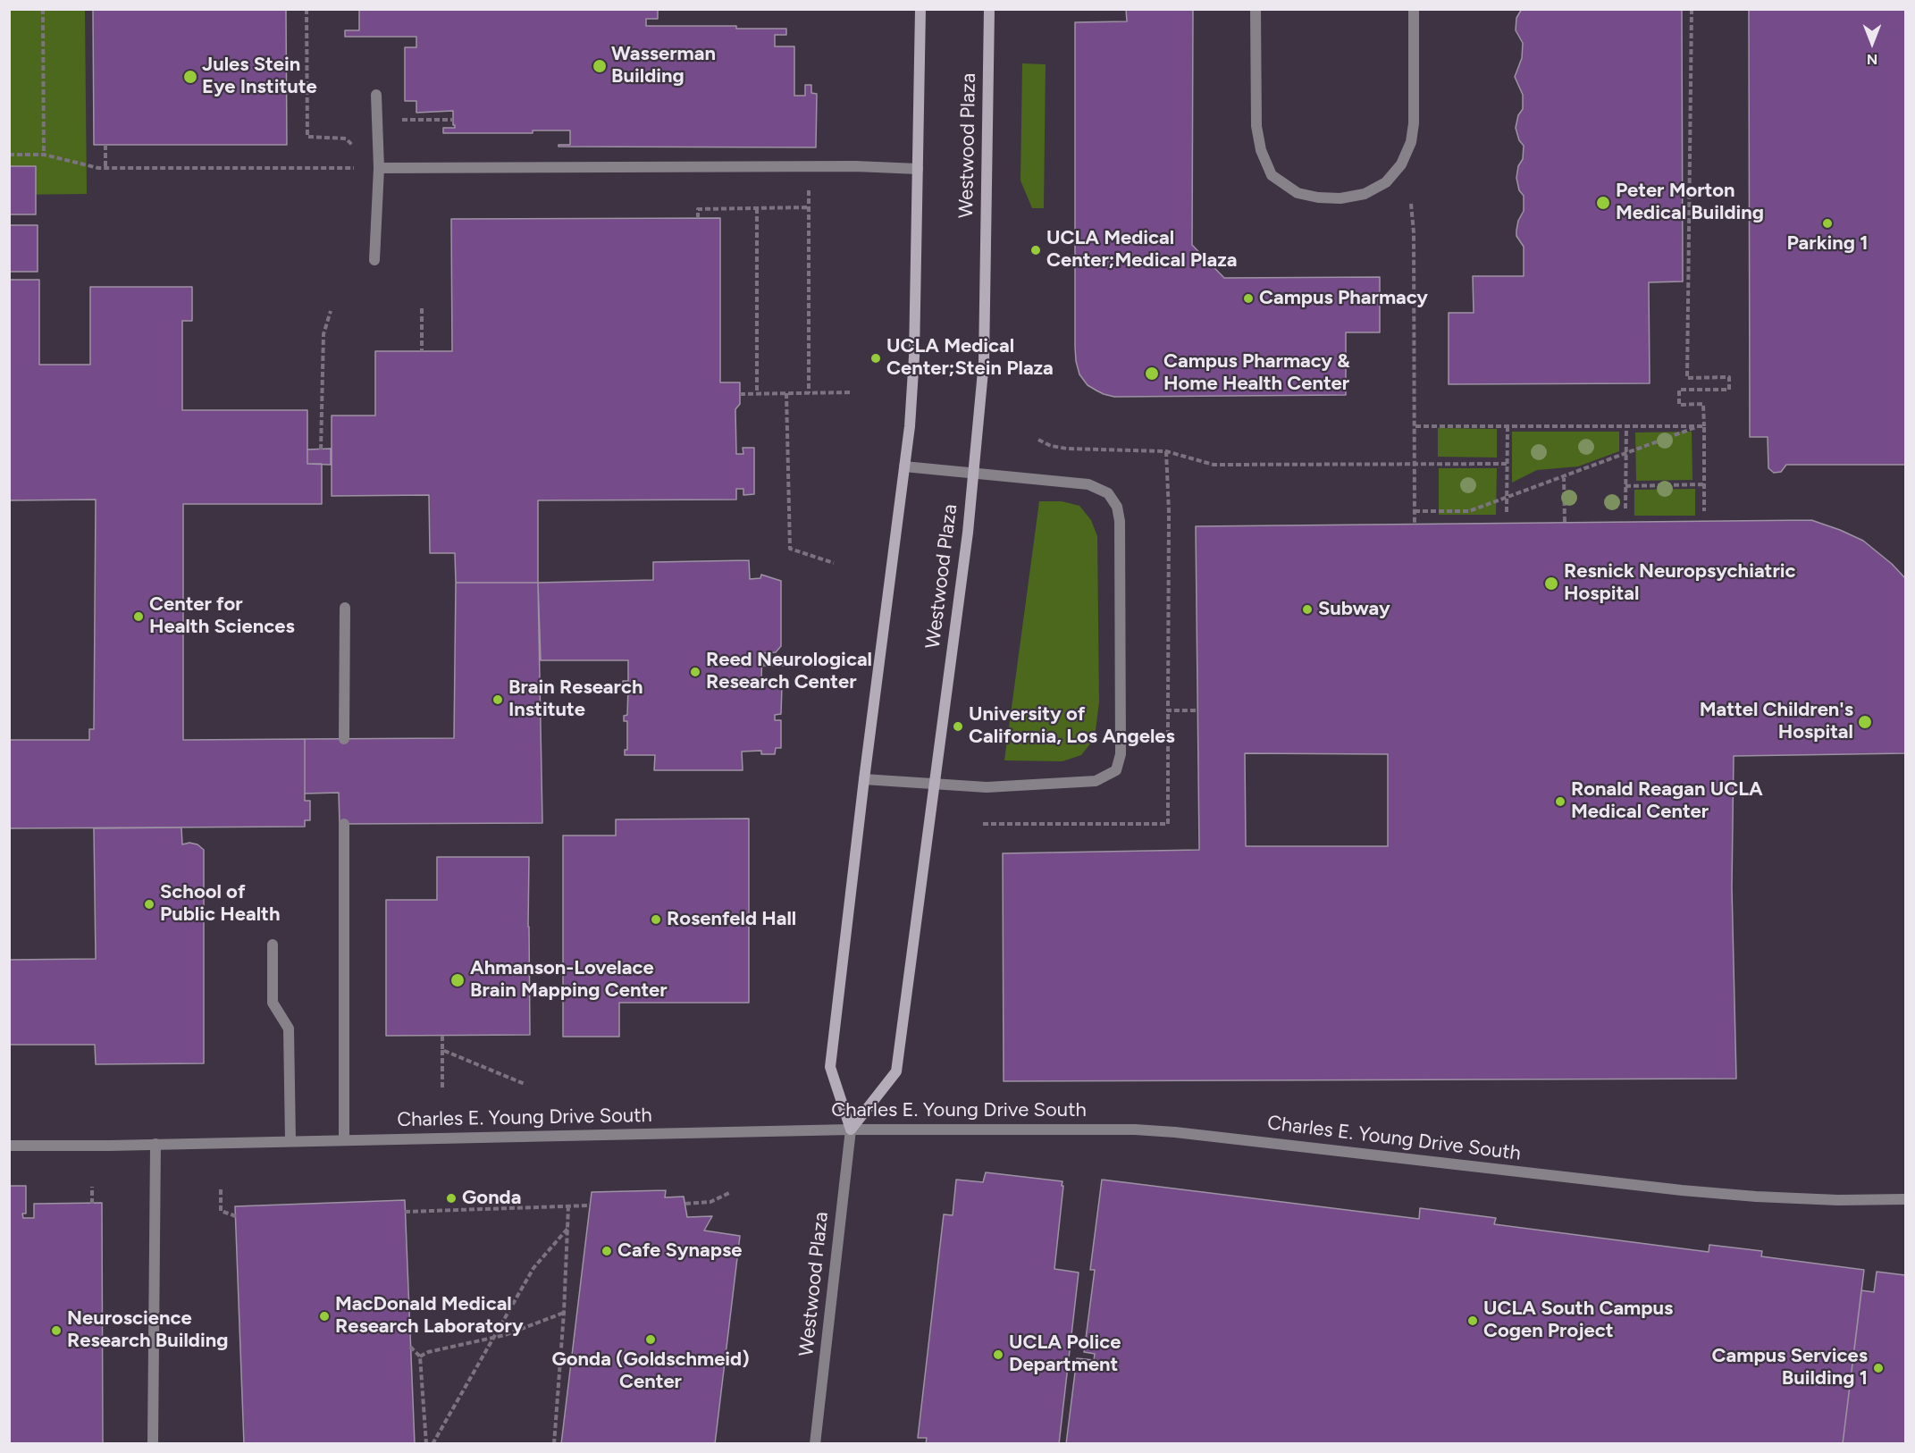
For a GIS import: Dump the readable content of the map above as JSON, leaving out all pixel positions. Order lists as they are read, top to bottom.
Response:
{
  "streets": {
    "main road": ["Westwood Plaza"],
    "street": ["Charles E. Young Drive South"]
  },
  "crossings": [
    ["Westwood Plaza", "Charles E. Young Drive South"]
  ],
  "places": [
    "Wasserman Building",
    "Jules Stein Eye Institute",
    "Peter Morton Medical Building",
    "Parking 1",
    "UCLA Medical Center;Medical Plaza",
    "Campus Pharmacy",
    "UCLA Medical Center;Stein Plaza",
    "Campus Pharmacy & Home Health Center",
    "Resnick Neuropsychiatric Hospital",
    "Subway",
    "Center for Health Sciences",
    "Reed Neurological Research Center",
    "Brain Research Institute",
    "Mattel Children's Hospital",
    "University of California, Los Angeles",
    "Ronald Reagan UCLA Medical Center",
    "School of Public Health",
    "Rosenfeld Hall",
    "Ahmanson-Lovelace Brain Mapping Center",
    "Gonda",
    "Cafe Synapse",
    "MacDonald Medical Research Laboratory",
    "UCLA South Campus Cogen Project",
    "Neuroscience Research Building",
    "Gonda (Goldschmeid) Center",
    "UCLA Police Department",
    "Campus Services Building 1"
  ],
  "north": "bottom"
}
